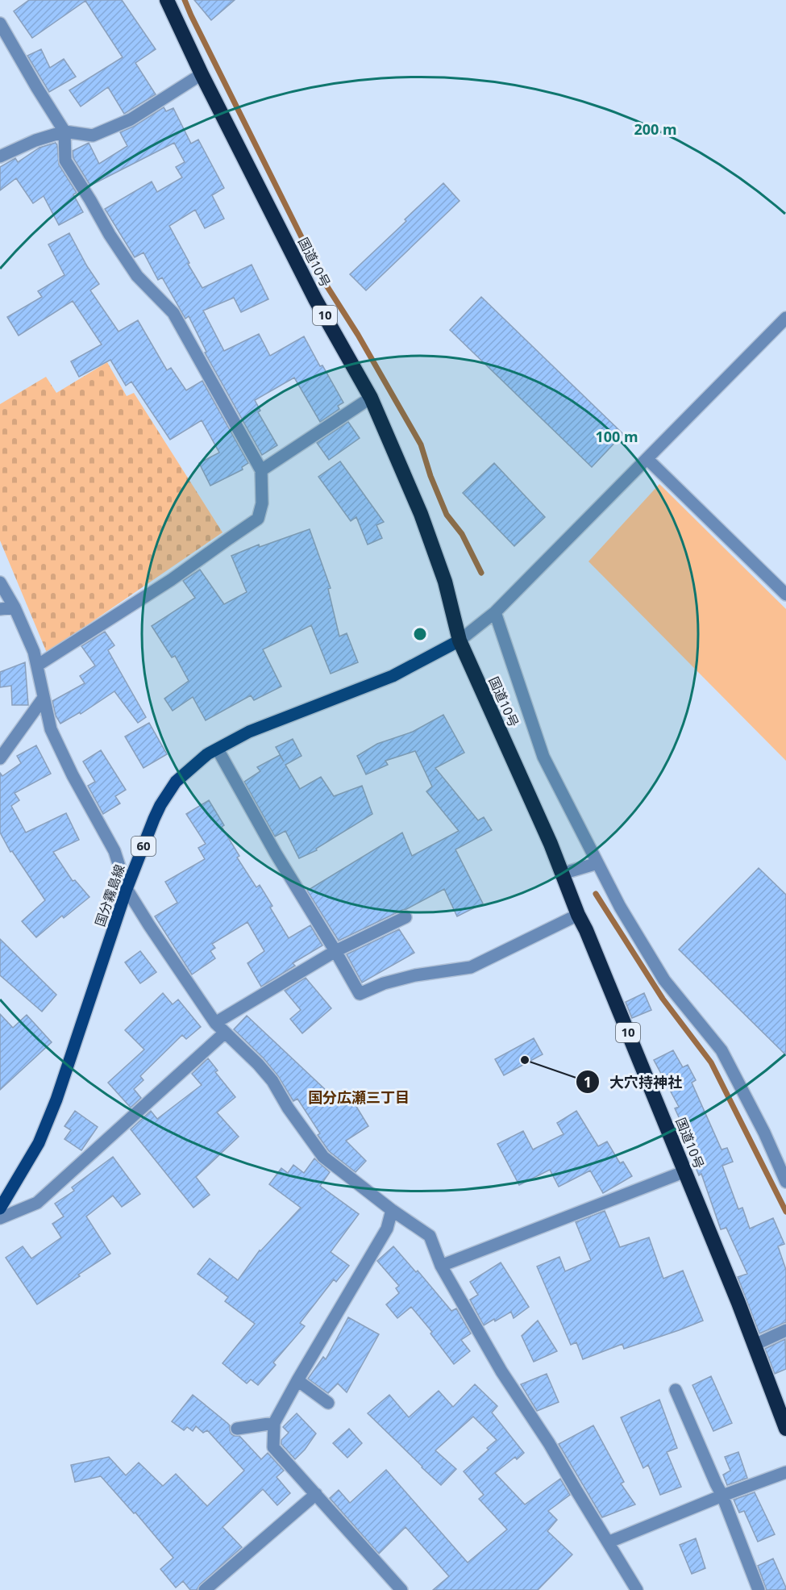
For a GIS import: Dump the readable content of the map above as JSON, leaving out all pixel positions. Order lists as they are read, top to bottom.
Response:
{
  "streets": {
    "highway": ["国道10号", "10"],
    "main road": ["60", "国分霧島線"]
  },
  "crossings": [
    ["国道10号", "国分霧島線"]
  ],
  "districts": ["国分広瀬三丁目"],
  "places": ["大穴持神社"],
  "rings": ["200 m", "100 m"]
}
